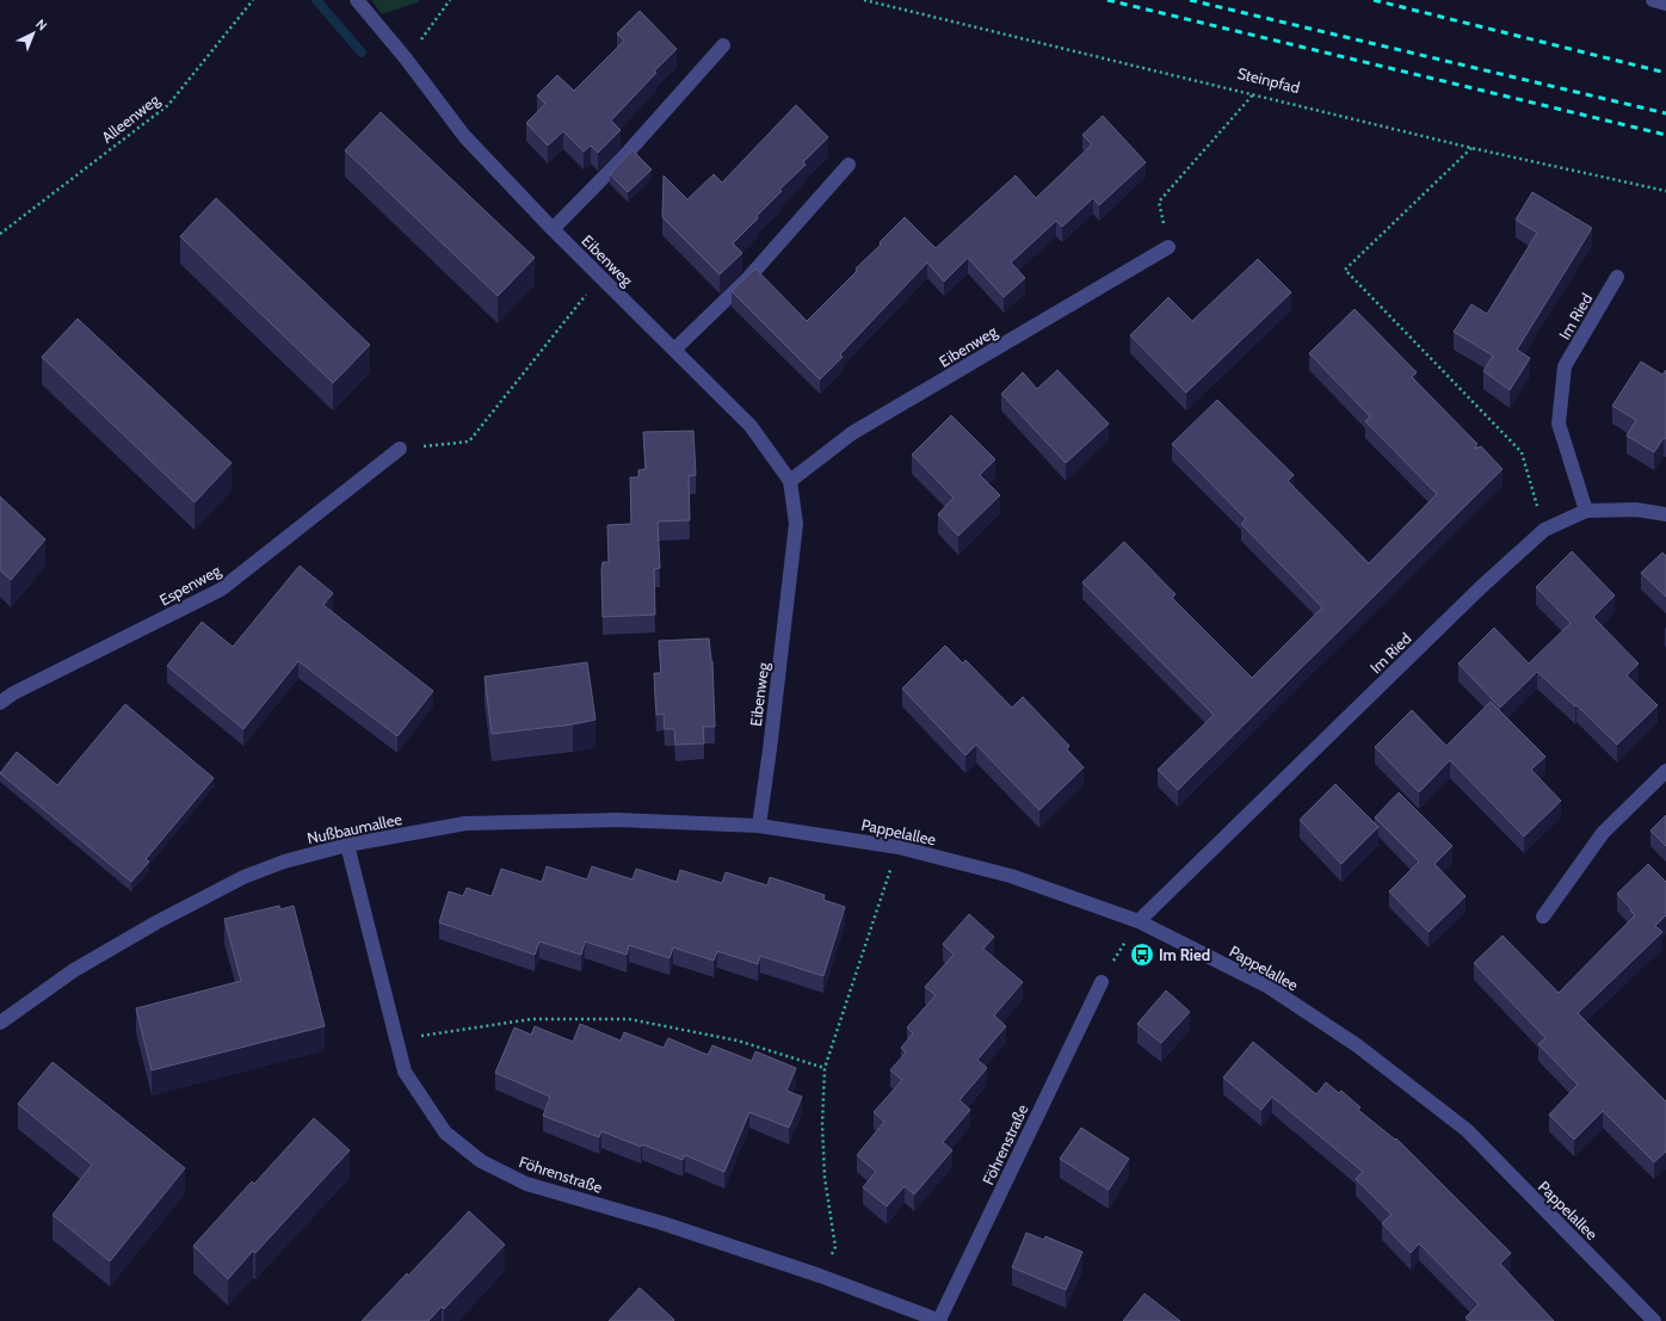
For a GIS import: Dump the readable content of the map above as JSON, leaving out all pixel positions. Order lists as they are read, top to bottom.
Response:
{
  "streets": {
    "street": [
      "Eibenweg",
      "Im Ried",
      "Espenweg",
      "Nußbaumallee",
      "Pappelallee",
      "Föhrenstraße"
    ],
    "path": ["Steinpfad", "Alleenweg"]
  },
  "crossings": [
    ["Eibenweg", "Nußbaumallee"],
    ["Eibenweg", "Pappelallee"],
    ["Im Ried", "Pappelallee"],
    ["Nußbaumallee", "Pappelallee"],
    ["Nußbaumallee", "Föhrenstraße"]
  ],
  "places": {
    "bus stop": ["Im Ried"]
  },
  "north": "top right"
}
